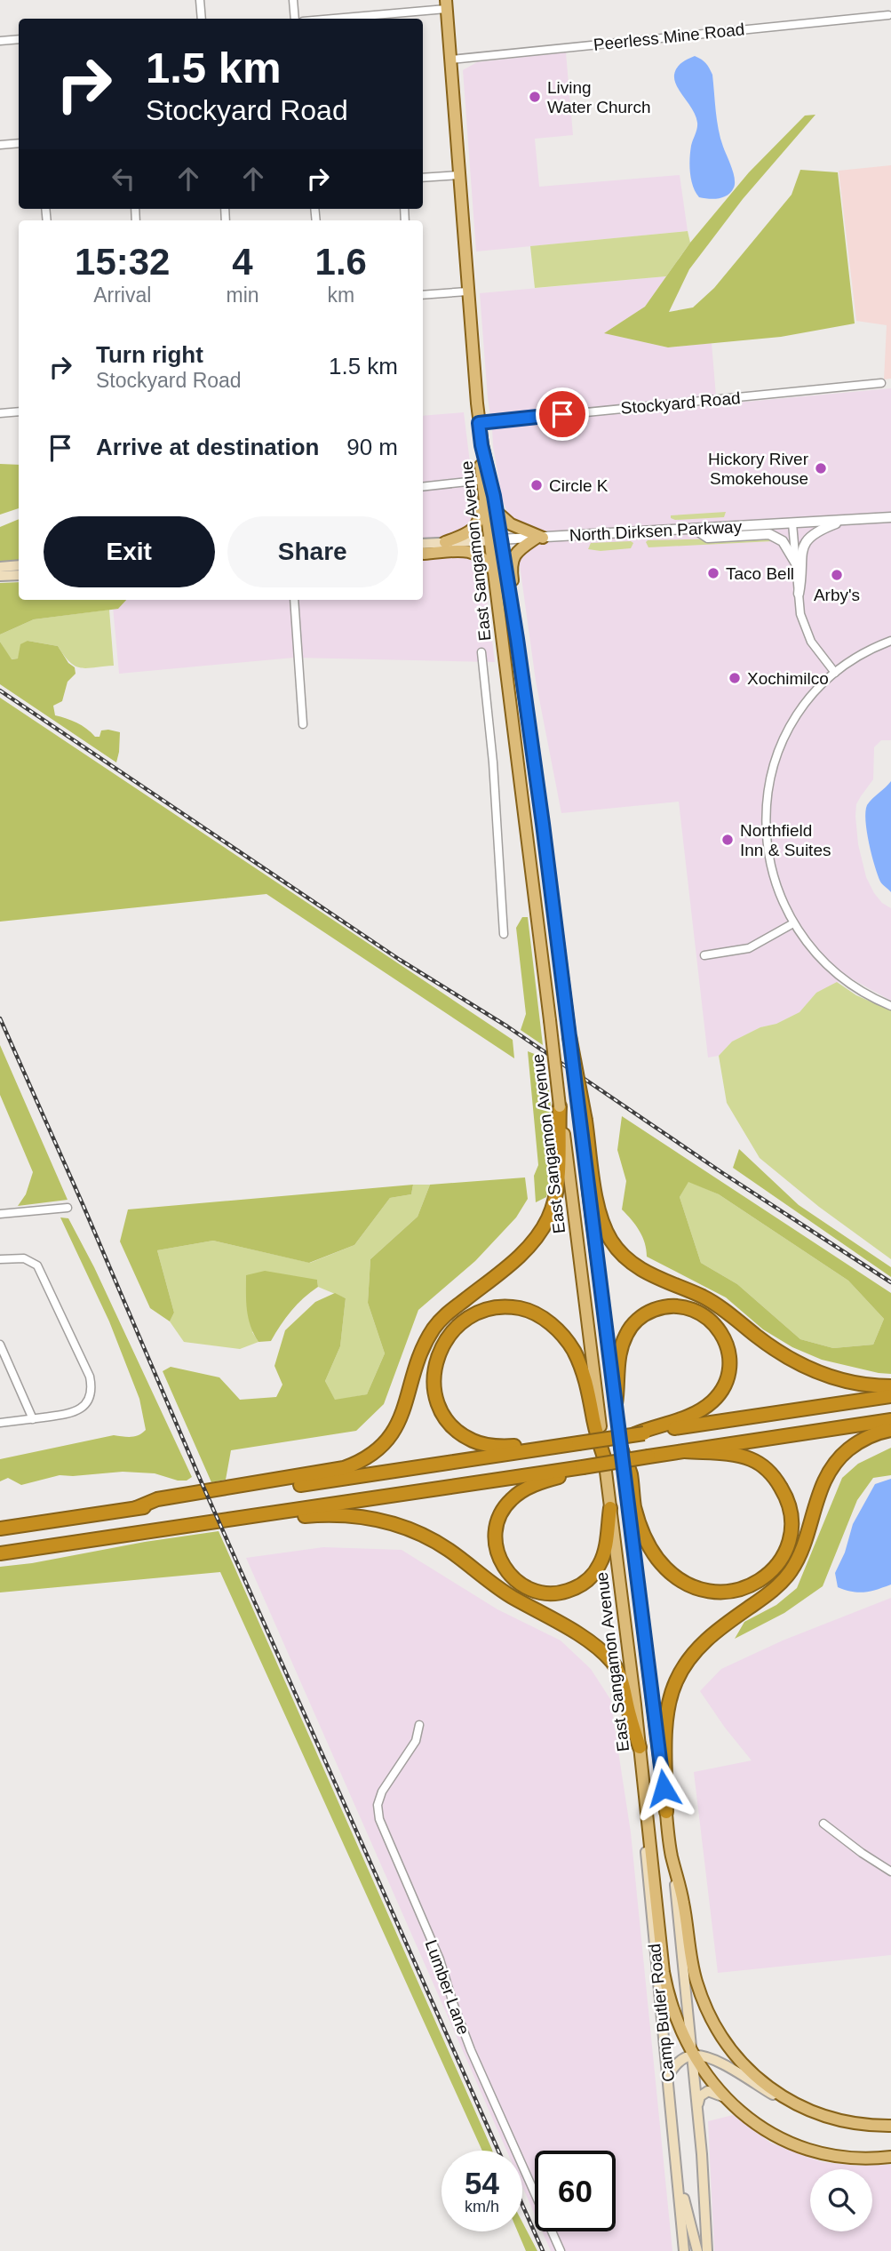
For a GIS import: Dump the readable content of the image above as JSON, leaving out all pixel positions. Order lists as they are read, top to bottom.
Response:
{
  "streets": {
    "main road": ["North Dirksen Parkway", "East Sangamon Avenue", "Camp Butler Road"],
    "street": ["Peerless Mine Road", "Stockyard Road", "Lumber Lane"]
  },
  "crossings": [
    ["Peerless Mine Road", "East Sangamon Avenue"],
    ["Stockyard Road", "East Sangamon Avenue"],
    ["North Dirksen Parkway", "East Sangamon Avenue"],
    ["East Sangamon Avenue", "Camp Butler Road"]
  ],
  "places": [
    "Living Water Church",
    "Hickory River Smokehouse",
    "Circle K",
    "Taco Bell",
    "Arby's",
    "Xochimilco",
    "Northfield Inn & Suites"
  ],
  "page": {
    "turn": ["1.5 km", "Stockyard Road"],
    "eta": [
      "15:32",
      "Arrival",
      "4",
      "min",
      "1.6",
      "km"
    ],
    "list": [
      {
        "name": "Turn right",
        "note": "Stockyard Road",
        "value": "1.5 km"
      },
      {
        "name": "Arrive at destination",
        "value": "90 m"
      }
    ],
    "buttons": ["Exit", "Share"],
    "speed": "54 km/h",
    "limit": "60"
  }
}
